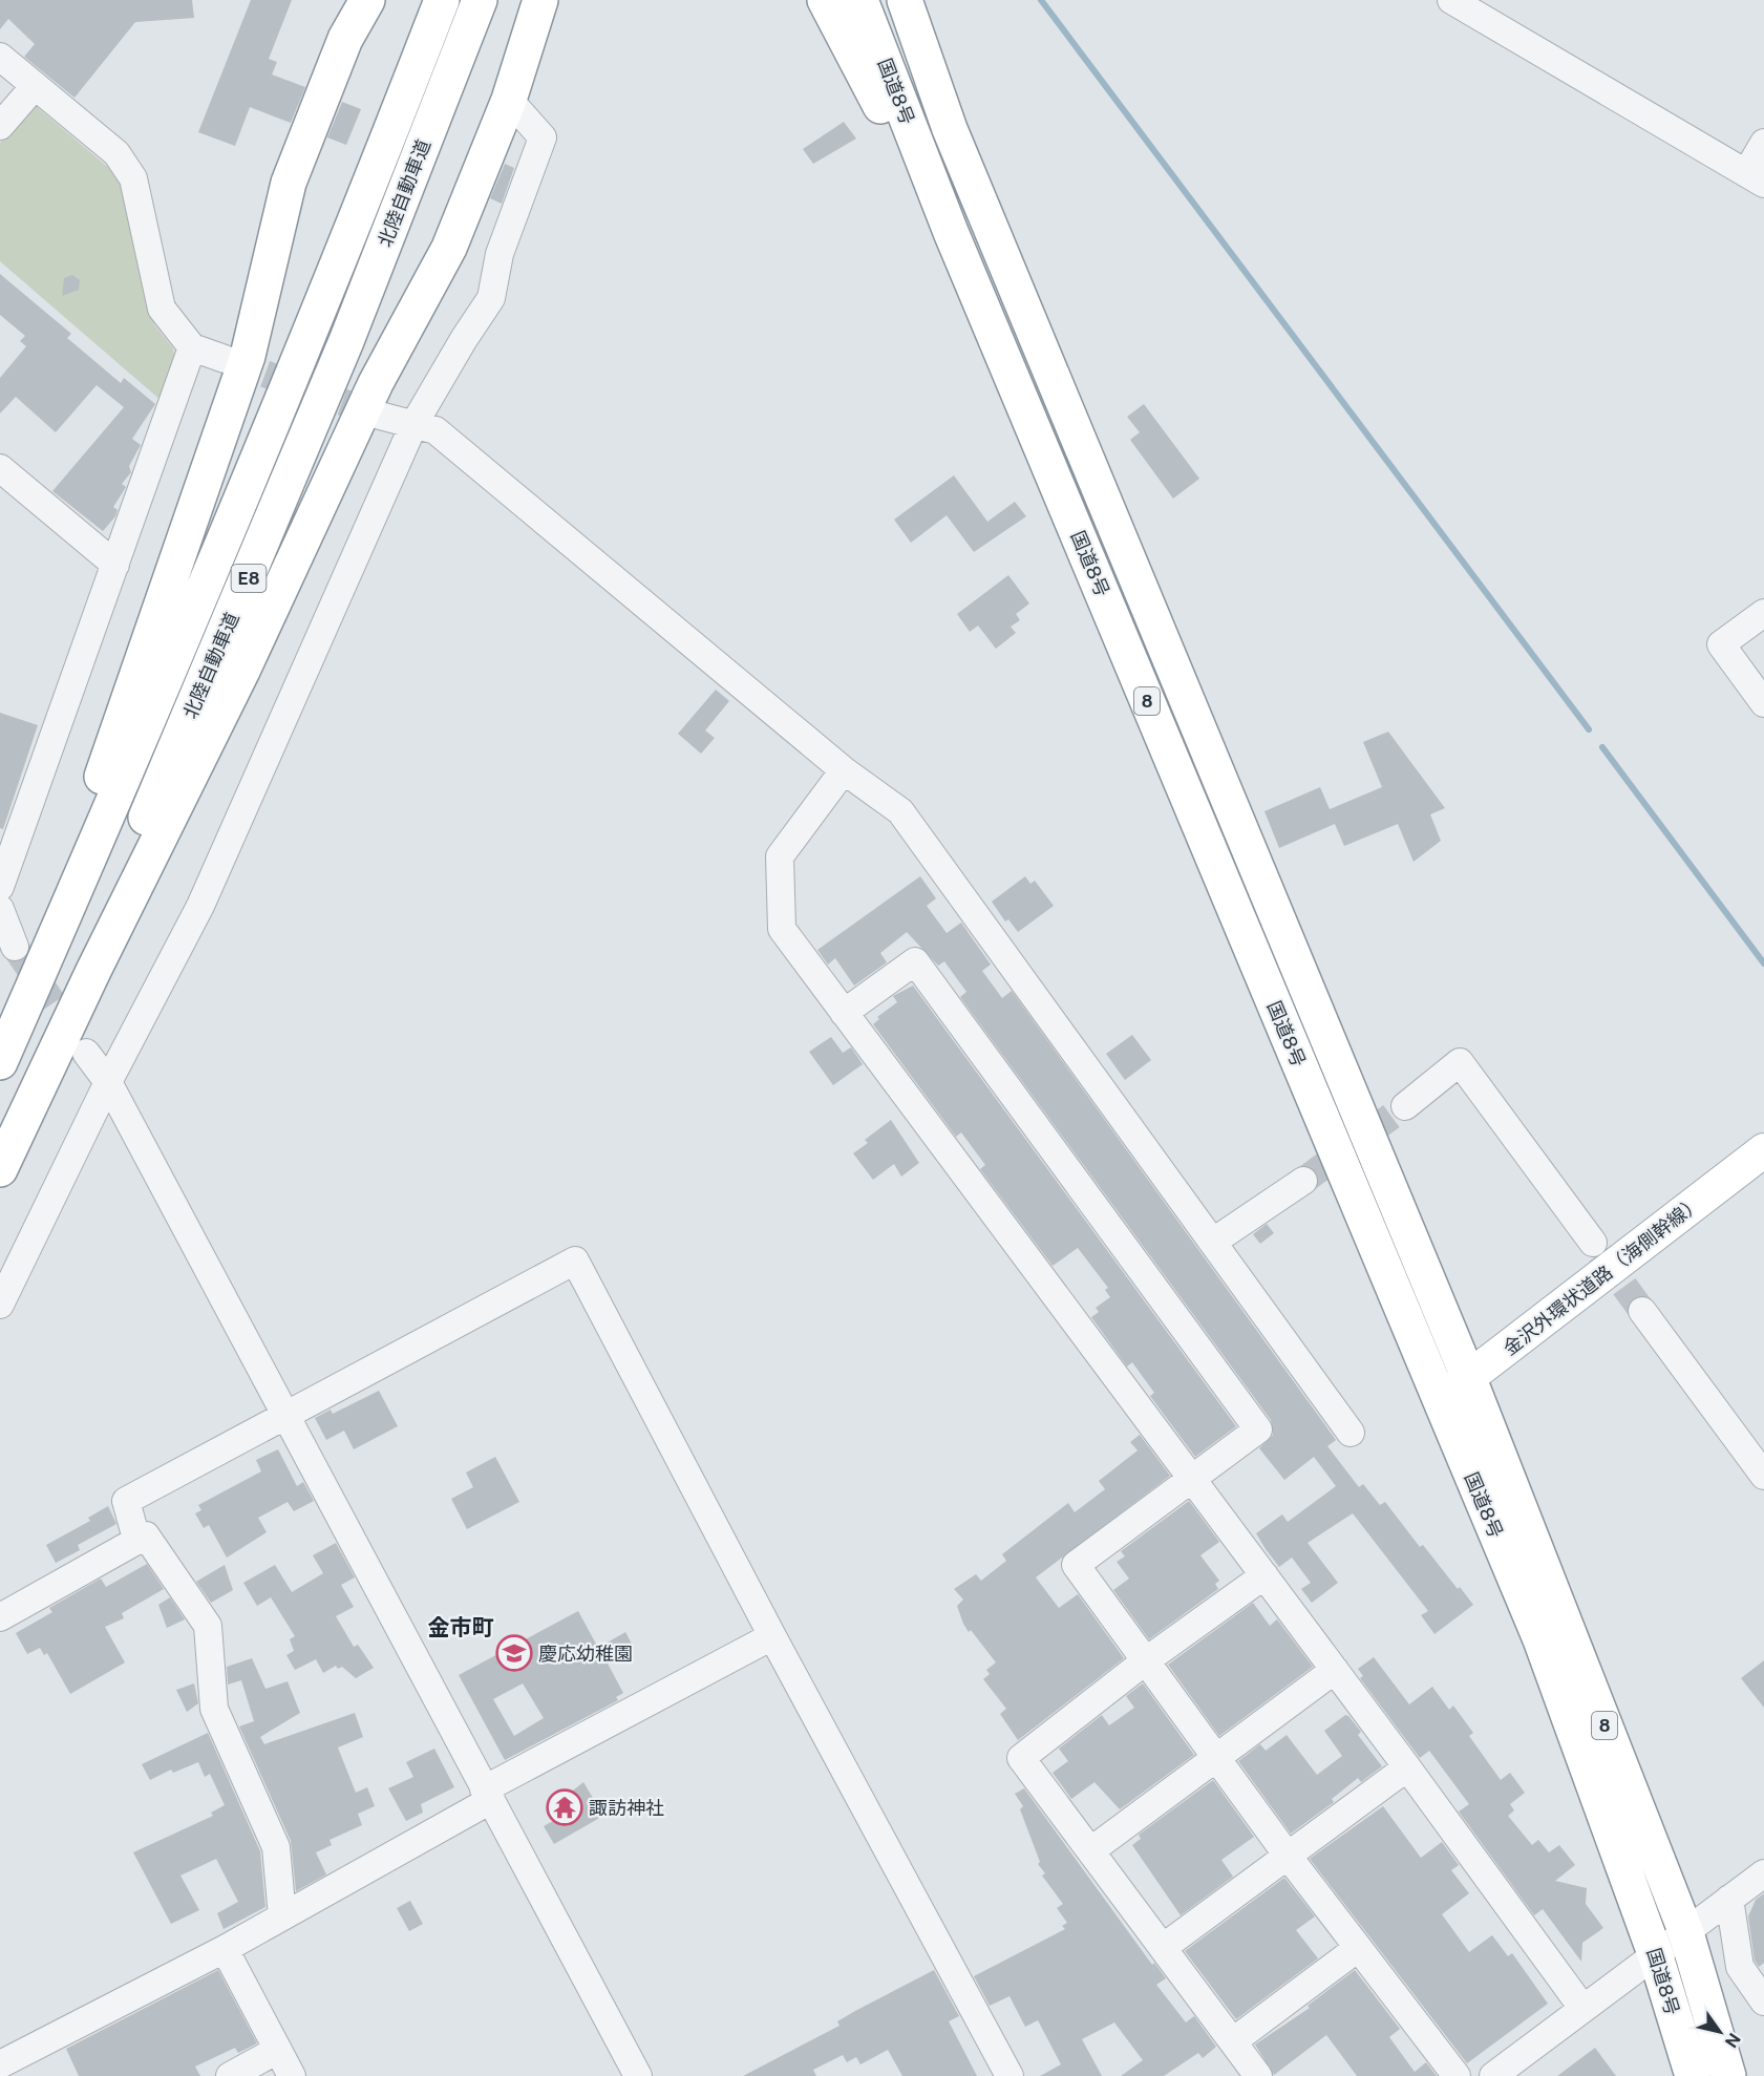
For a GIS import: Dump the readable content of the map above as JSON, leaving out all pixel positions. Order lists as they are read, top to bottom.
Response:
{
  "streets": {
    "highway": [
      "国道8号",
      "北陸自動車道",
      "E8",
      "8"
    ],
    "main road": ["金沢外環状道路（海側幹線）"]
  },
  "crossings": [
    ["国道8号", "金沢外環状道路（海側幹線）"]
  ],
  "districts": ["金市町"],
  "places": {
    "school or university": ["慶応幼稚園"],
    "temple": ["諏訪神社"]
  },
  "north": "bottom right"
}
